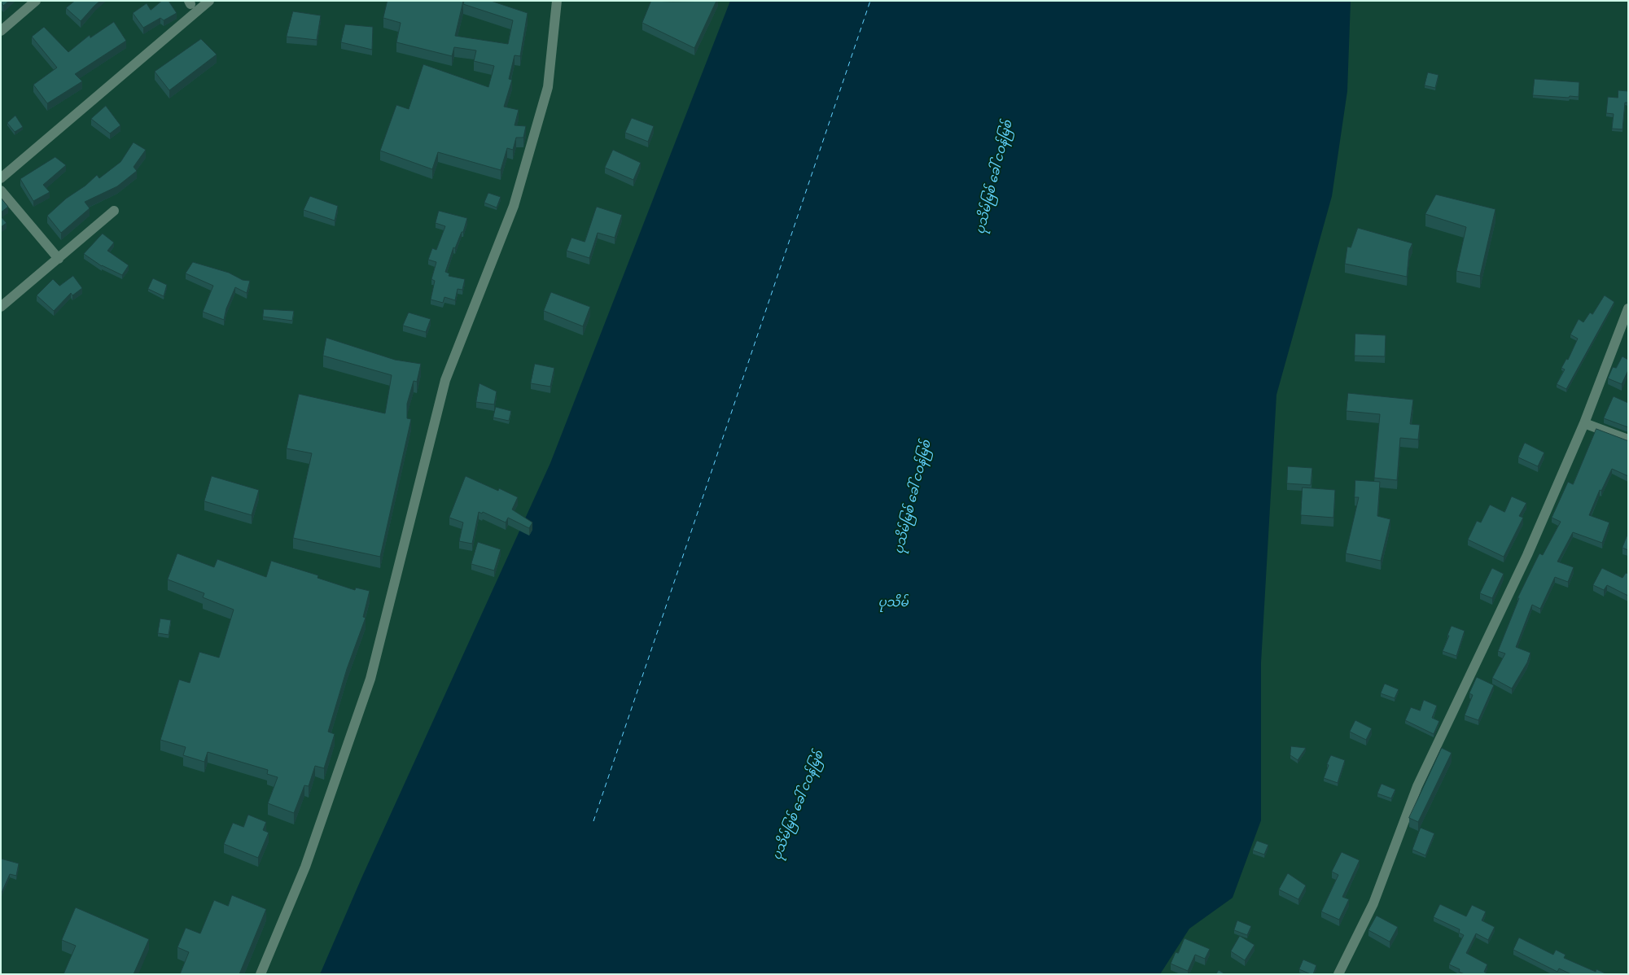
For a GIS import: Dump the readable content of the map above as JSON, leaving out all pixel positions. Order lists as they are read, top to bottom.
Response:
{
  "water": ["ပုသိမ်မြစ် ခေါ် ငဝန်မြစ်", "ပုသိမ်"]
}
